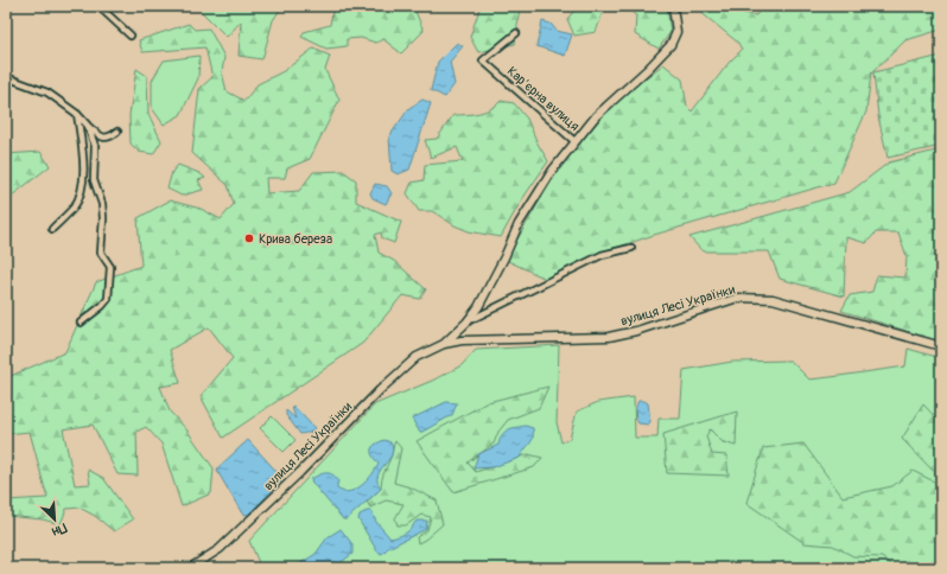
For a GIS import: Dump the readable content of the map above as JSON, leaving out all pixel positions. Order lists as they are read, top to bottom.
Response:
{
  "streets": {
    "street": ["Карʼєрна вулиця", "вулиця Лесі Українки"]
  },
  "crossings": [
    ["Карʼєрна вулиця", "вулиця Лесі Українки"]
  ],
  "places": ["Крива береза"],
  "north": "bottom right"
}
